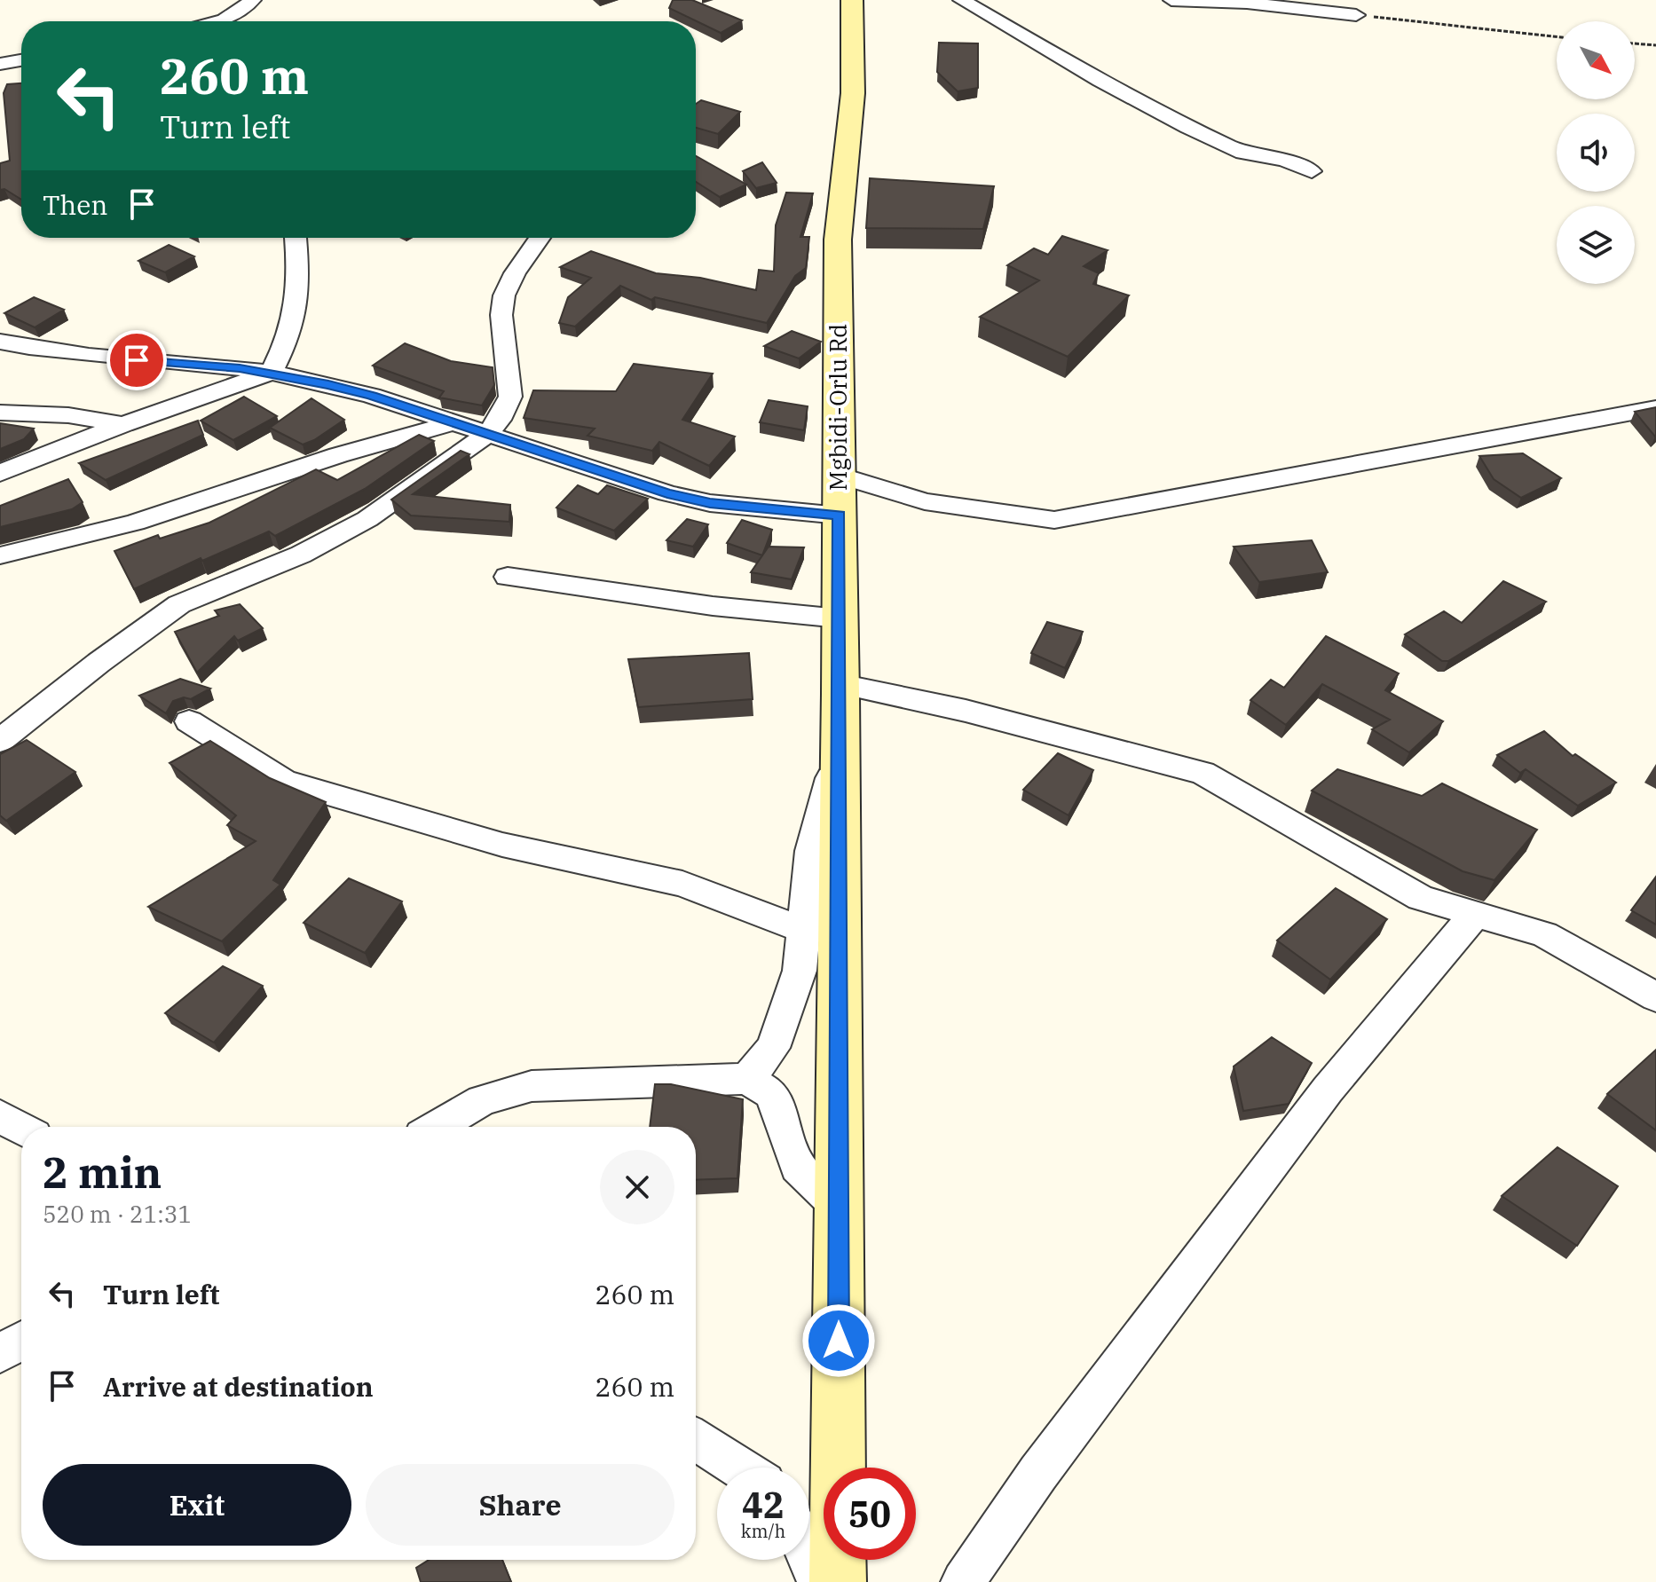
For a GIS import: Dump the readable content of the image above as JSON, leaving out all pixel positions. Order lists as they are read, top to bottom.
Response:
{
  "streets": {
    "main road": ["Mgbidi-Orlu Rd"]
  },
  "north": "bottom right",
  "page": {
    "turn": ["260 m", "Turn left"],
    "then": "Then",
    "heading": ["2 min", "520 m · 21:31"],
    "list": [
      {
        "name": "Turn left",
        "value": "260 m"
      },
      {
        "name": "Arrive at destination",
        "value": "260 m"
      }
    ],
    "buttons": ["Exit", "Share"],
    "speed": "42 km/h",
    "limit": "50"
  }
}
